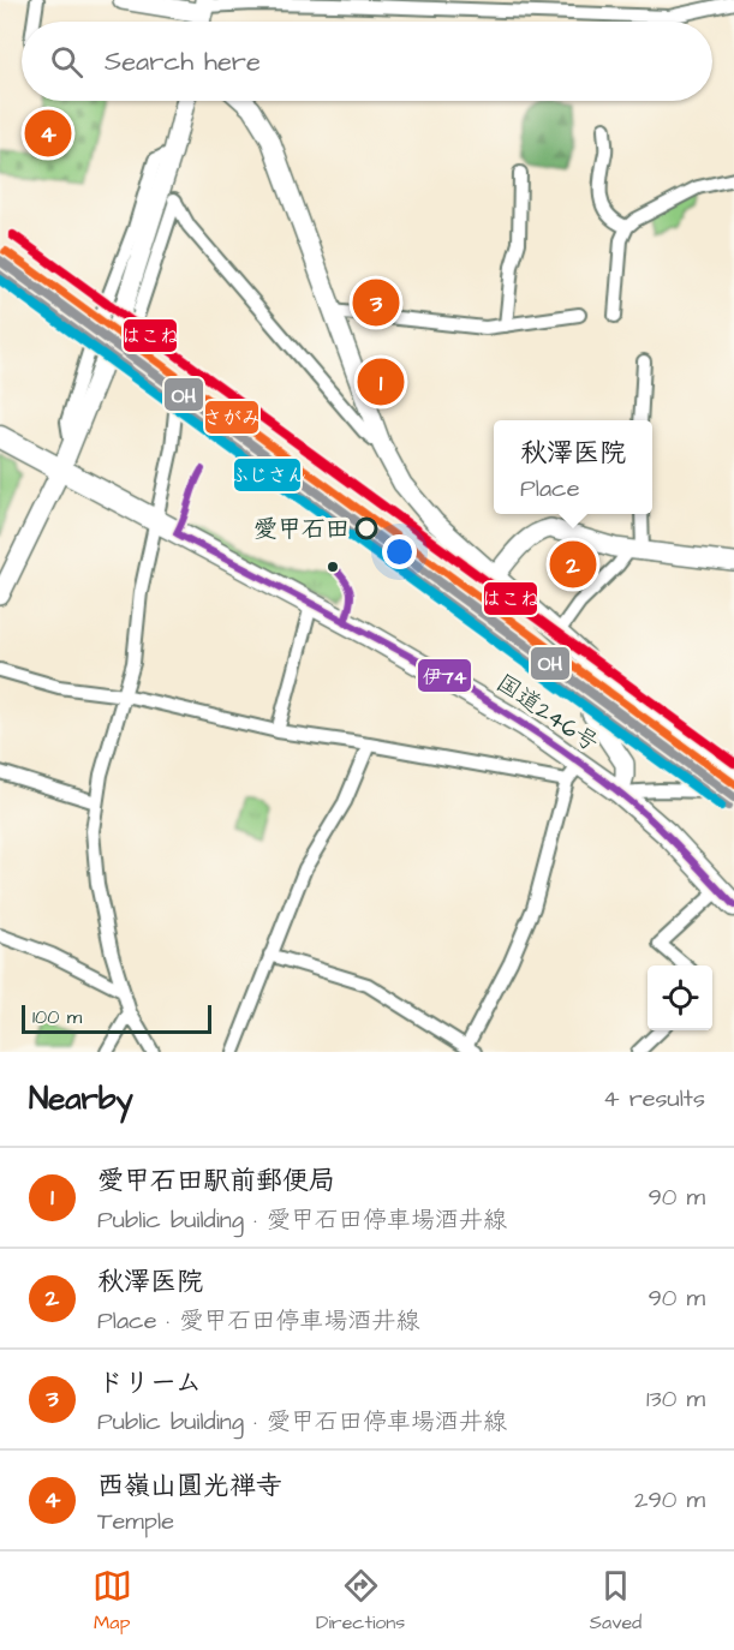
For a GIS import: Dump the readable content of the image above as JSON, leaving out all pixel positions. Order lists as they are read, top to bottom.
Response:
{
  "streets": {
    "highway": ["国道246号"]
  },
  "places": ["愛甲石田"],
  "lines": [
    "transit line はこね",
    "transit line さがみ",
    "transit line OH",
    "transit line ふじさん",
    "transit line 伊74"
  ],
  "scale_bar": "100 m",
  "page": {
    "search": "Search here",
    "pins": [
      "4",
      "3",
      "1",
      "2"
    ],
    "popup": ["秋澤医院", "Place"],
    "scale": "100 m",
    "heading": ["Nearby", "4 results"],
    "list": [
      {
        "mark": "1",
        "name": "愛甲石田駅前郵便局",
        "note": "Public building · 愛甲石田停車場酒井線",
        "value": "90 m"
      },
      {
        "mark": "2",
        "name": "秋澤医院",
        "note": "Place · 愛甲石田停車場酒井線",
        "value": "90 m"
      },
      {
        "mark": "3",
        "name": "ドリーム",
        "note": "Public building · 愛甲石田停車場酒井線",
        "value": "130 m"
      },
      {
        "mark": "4",
        "name": "西嶺山圓光禅寺",
        "note": "Temple",
        "value": "290 m"
      }
    ],
    "nav": ["Map", "Directions", "Saved"]
  }
}
